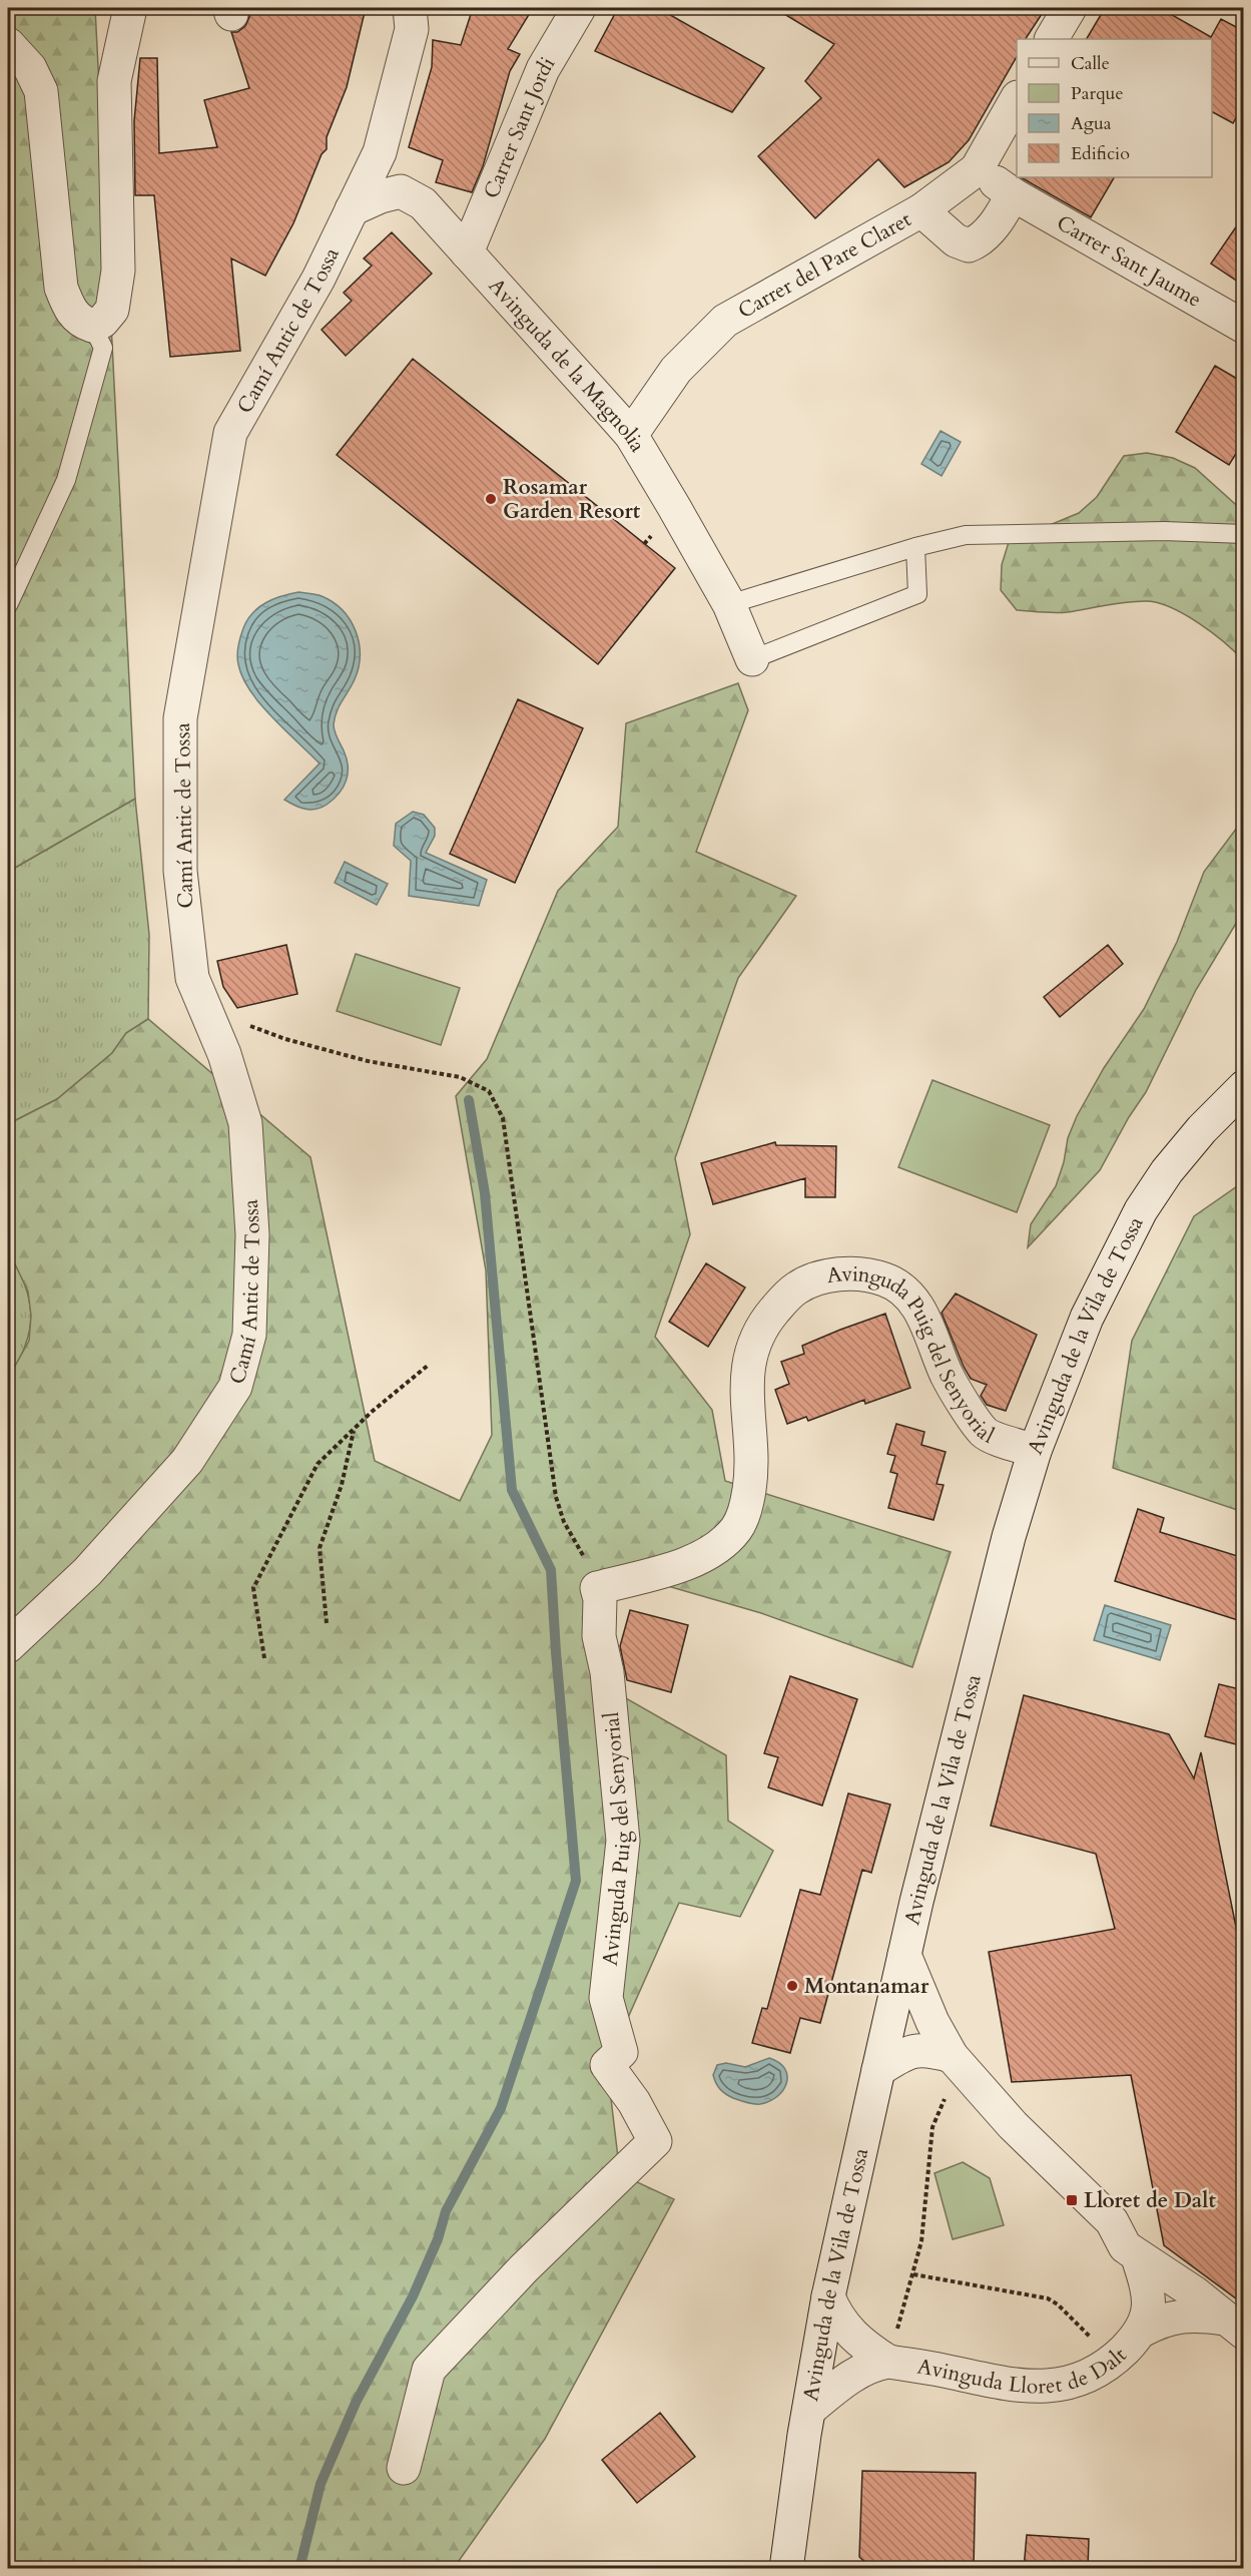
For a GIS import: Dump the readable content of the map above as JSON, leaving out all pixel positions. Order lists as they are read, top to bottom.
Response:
{
  "streets": {
    "street": [
      "Carrer Sant Jordi",
      "Carrer Sant Jaume",
      "Carrer del Pare Claret",
      "Camí Antic de Tossa",
      "Avinguda de la Magnolia",
      "Avinguda de la Vila de Tossa",
      "Avinguda Puig del Senyorial",
      "Avinguda Lloret de Dalt"
    ]
  },
  "crossings": [
    ["Carrer Sant Jordi", "Avinguda de la Magnolia"],
    ["Carrer Sant Jaume", "Carrer del Pare Claret"],
    ["Carrer del Pare Claret", "Avinguda de la Magnolia"],
    ["Camí Antic de Tossa", "Avinguda de la Magnolia"],
    ["Avinguda de la Vila de Tossa", "Avinguda Puig del Senyorial"],
    ["Avinguda de la Vila de Tossa", "Avinguda Lloret de Dalt"]
  ],
  "places": {
    "other": ["Rosamar Garden Resort", "Montanamar"],
    "transit": ["Lloret de Dalt"]
  },
  "legend": [
    "Calle",
    "Parque",
    "Agua",
    "Edificio"
  ]
}
